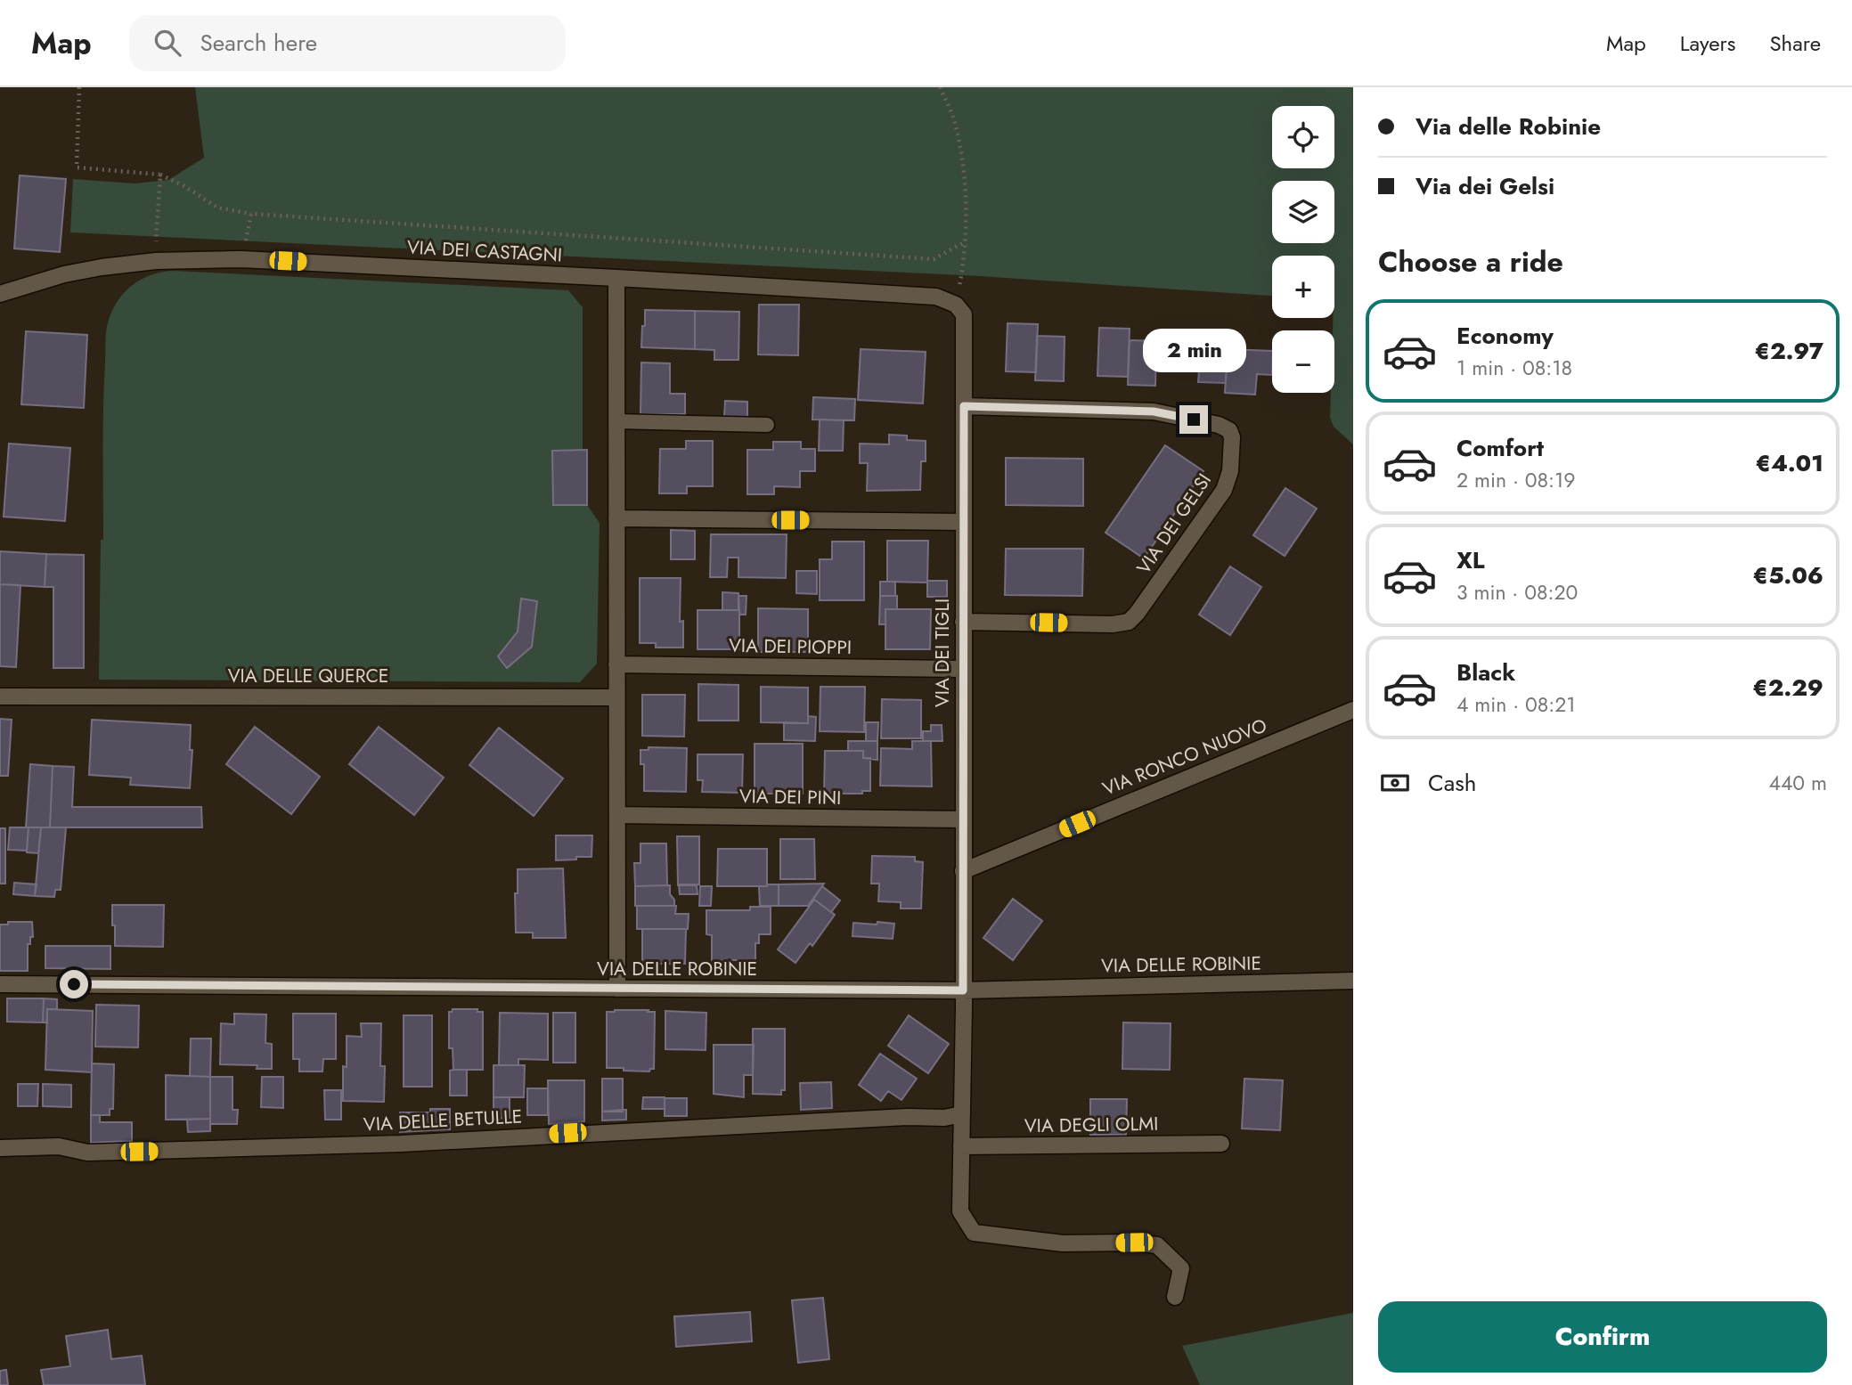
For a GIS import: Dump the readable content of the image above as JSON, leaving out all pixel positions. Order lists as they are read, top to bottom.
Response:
{
  "streets": {
    "street": [
      "VIA DEI CASTAGNI",
      "VIA DEI GELSI",
      "VIA DEI PIOPPI",
      "VIA DEI TIGLI",
      "VIA DELLE QUERCE",
      "VIA RONCO NUOVO",
      "VIA DEI PINI",
      "VIA DELLE ROBINIE",
      "VIA DELLE BETULLE",
      "VIA DEGLI OLMI"
    ]
  },
  "crossings": [
    ["VIA DEI CASTAGNI", "VIA DEI TIGLI"],
    ["VIA DEI GELSI", "VIA DEI TIGLI"],
    ["VIA DEI PIOPPI", "VIA DEI TIGLI"],
    ["VIA DEI TIGLI", "VIA RONCO NUOVO"],
    ["VIA DEI TIGLI", "VIA DEI PINI"],
    ["VIA DEI TIGLI", "VIA DELLE ROBINIE"]
  ],
  "page": {
    "header": "Map",
    "search": "Search here",
    "nav": ["Map", "Layers", "Share"],
    "banner": ["Via delle Robinie", "Via dei Gelsi"],
    "map_buttons": ["+", "−"],
    "heading": "Choose a ride",
    "list": [
      {
        "name": "Economy",
        "note": "1 min · 08:18",
        "value": "€2.97"
      },
      {
        "name": "Comfort",
        "note": "2 min · 08:19",
        "value": "€4.01"
      },
      {
        "name": "XL",
        "note": "3 min · 08:20",
        "value": "€5.06"
      },
      {
        "name": "Black",
        "note": "4 min · 08:21",
        "value": "€2.29"
      }
    ],
    "bubble": "2 min",
    "pay": ["Cash", "440 m"],
    "buttons": "Confirm"
  }
}
